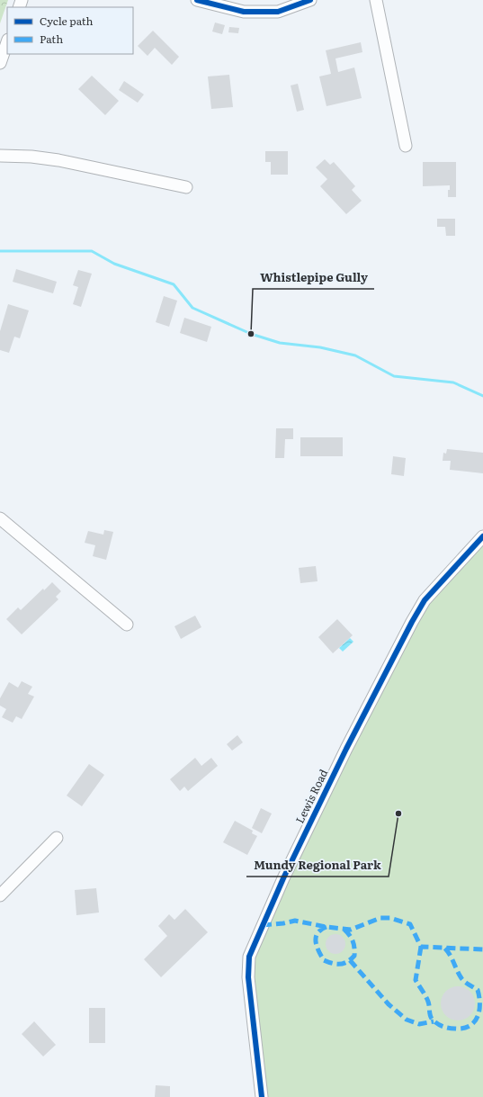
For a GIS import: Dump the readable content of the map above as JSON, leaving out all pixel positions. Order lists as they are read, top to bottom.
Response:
{
  "streets": {
    "street": ["Lewis Road"]
  },
  "places": ["Whistlepipe Gully", "Mundy Regional Park"],
  "legend": ["Cycle path", "Path"]
}
